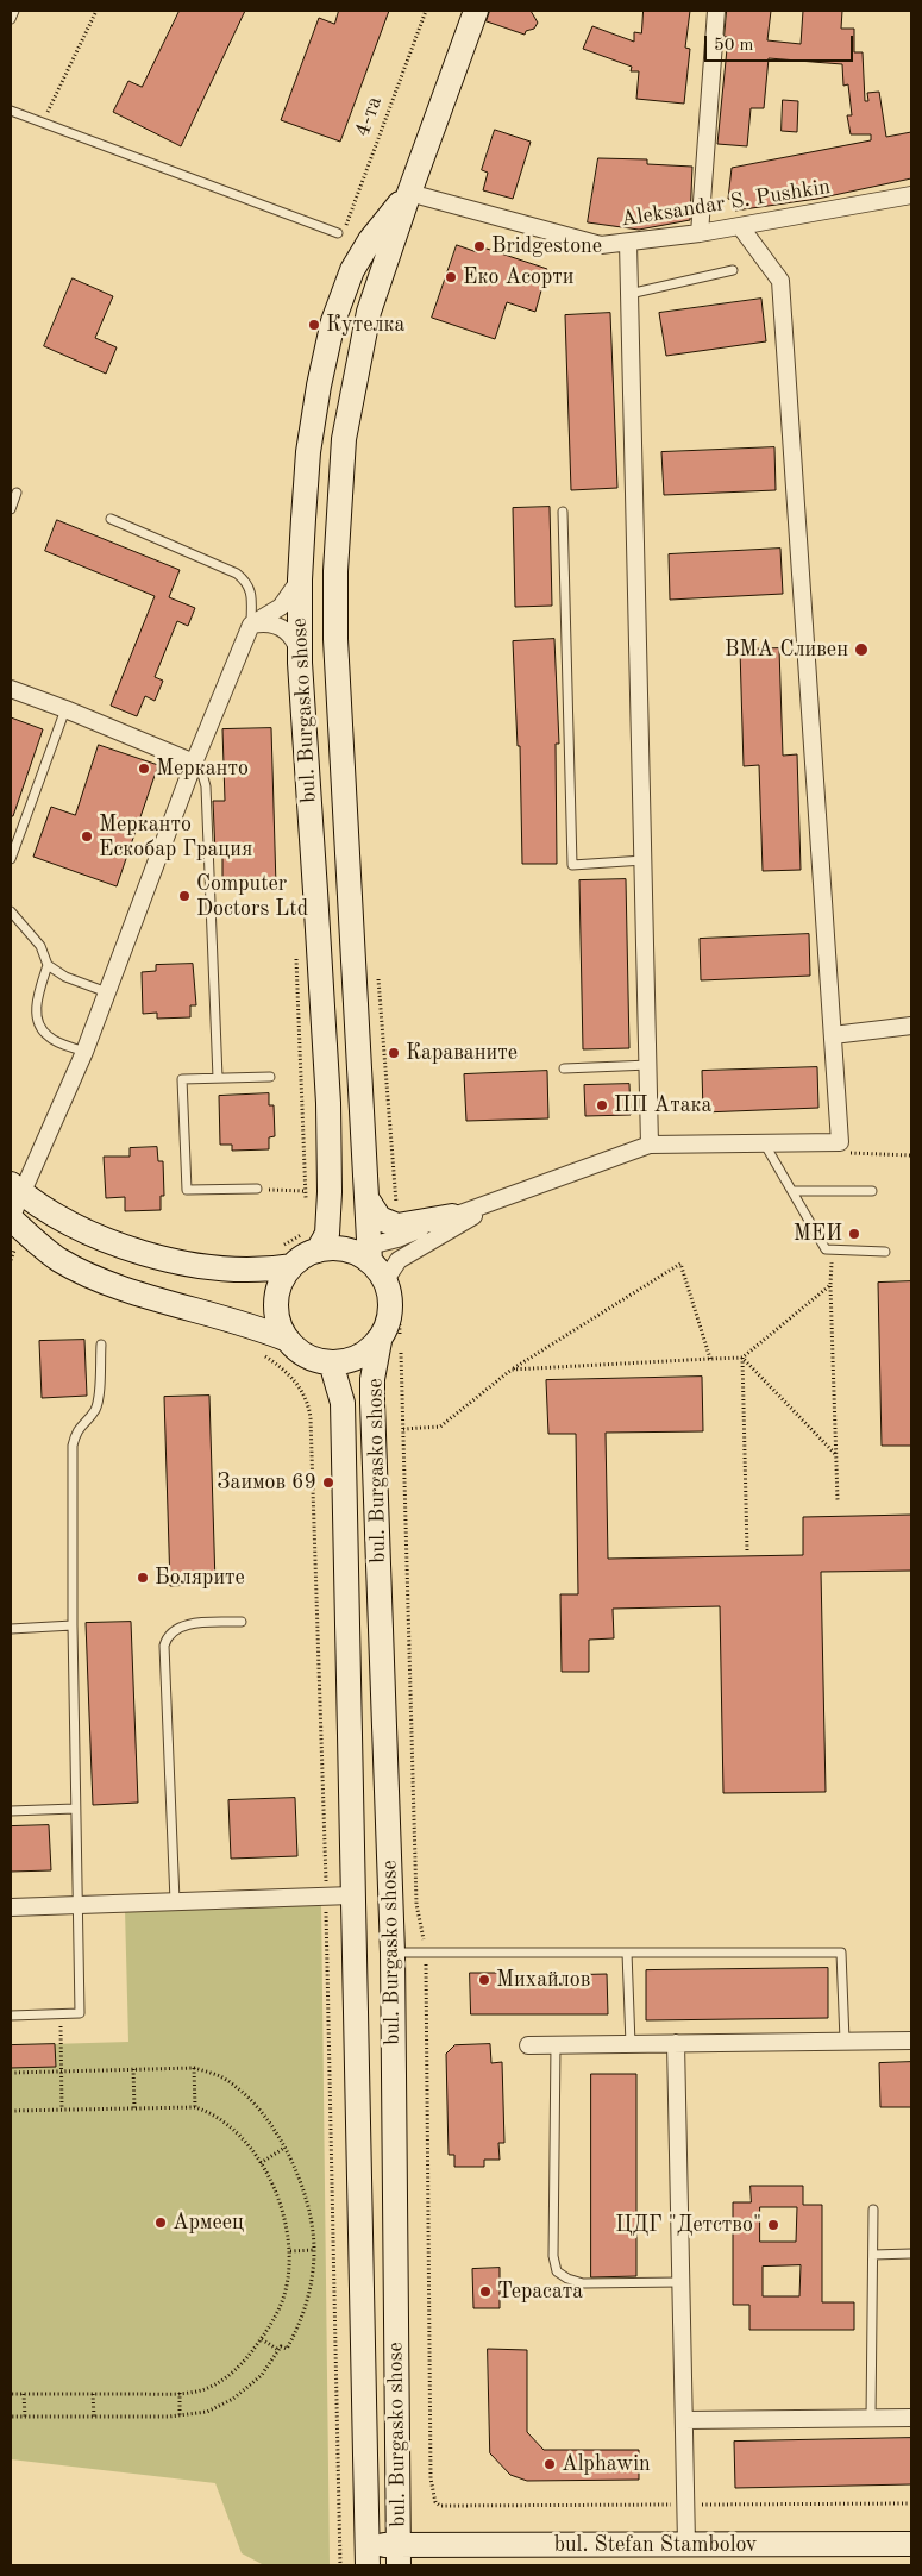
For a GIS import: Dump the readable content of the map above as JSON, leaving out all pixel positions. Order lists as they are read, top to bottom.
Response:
{
  "streets": {
    "main road": ["bul. Burgasko shose", "bul. Stefan Stambolov"],
    "street": ["Aleksandar S. Pushkin"],
    "path": ["4-та"]
  },
  "crossings": [
    ["Aleksandar S. Pushkin", "bul. Burgasko shose"],
    ["bul. Burgasko shose", "bul. Stefan Stambolov"]
  ],
  "places": [
    "Bridgestone",
    "Еко Асорти",
    "Кутелка",
    "ВМА Сливен",
    "Мерканто",
    "Мерканто Ескобар Грация",
    "Computer Doctors Ltd",
    "Караваните",
    "ПП Атака",
    "МЕИ",
    "Заимов 69",
    "Болярите",
    "Михайлов",
    "Армеец",
    "ЦДГ \"Детство\"",
    "Терасата",
    "Alphawin"
  ],
  "scale_bar": "50 m"
}
